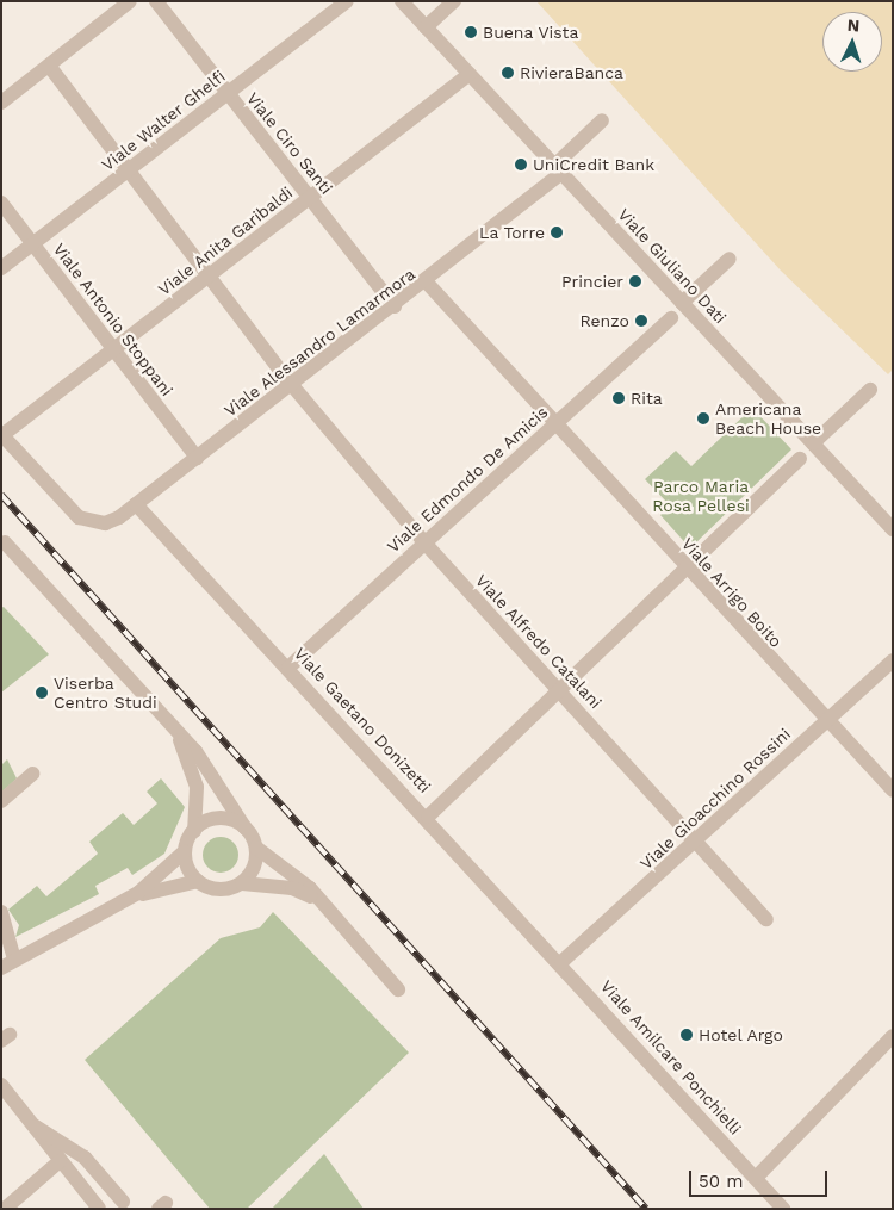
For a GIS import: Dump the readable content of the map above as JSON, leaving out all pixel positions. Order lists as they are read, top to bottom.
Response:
{
  "streets": {
    "street": [
      "Viale Walter Ghelfi",
      "Viale Ciro Santi",
      "Viale Anita Garibaldi",
      "Viale Giuliano Dati",
      "Viale Antonio Stoppani",
      "Viale Alessandro Lamarmora",
      "Viale Edmondo De Amicis",
      "Viale Arrigo Boito",
      "Viale Alfredo Catalani",
      "Viale Gaetano Donizetti",
      "Viale Gioacchino Rossini",
      "Viale Amilcare Ponchielli"
    ]
  },
  "crossings": [
    ["Viale Walter Ghelfi", "Viale Ciro Santi"],
    ["Viale Walter Ghelfi", "Viale Antonio Stoppani"],
    ["Viale Walter Ghelfi", "Viale Alfredo Catalani"],
    ["Viale Ciro Santi", "Viale Anita Garibaldi"],
    ["Viale Ciro Santi", "Viale Alessandro Lamarmora"],
    ["Viale Anita Garibaldi", "Viale Giuliano Dati"],
    ["Viale Anita Garibaldi", "Viale Antonio Stoppani"],
    ["Viale Anita Garibaldi", "Viale Alessandro Lamarmora"],
    ["Viale Anita Garibaldi", "Viale Alfredo Catalani"],
    ["Viale Giuliano Dati", "Viale Alessandro Lamarmora"],
    ["Viale Antonio Stoppani", "Viale Alessandro Lamarmora"],
    ["Viale Alessandro Lamarmora", "Viale Arrigo Boito"],
    ["Viale Alessandro Lamarmora", "Viale Alfredo Catalani"],
    ["Viale Alessandro Lamarmora", "Viale Gaetano Donizetti"],
    ["Viale Edmondo De Amicis", "Viale Arrigo Boito"],
    ["Viale Edmondo De Amicis", "Viale Alfredo Catalani"],
    ["Viale Edmondo De Amicis", "Viale Gaetano Donizetti"],
    ["Viale Arrigo Boito", "Viale Gioacchino Rossini"],
    ["Viale Alfredo Catalani", "Viale Gioacchino Rossini"],
    ["Viale Gaetano Donizetti", "Viale Gioacchino Rossini"],
    ["Viale Gaetano Donizetti", "Viale Amilcare Ponchielli"],
    ["Viale Gioacchino Rossini", "Viale Amilcare Ponchielli"]
  ],
  "parks": ["Parco Maria Rosa Pellesi"],
  "places": [
    "Buena Vista",
    "RivieraBanca",
    "UniCredit Bank",
    "La Torre",
    "Princier",
    "Renzo",
    "Rita",
    "Americana Beach House",
    "Viserba Centro Studi",
    "Hotel Argo"
  ],
  "scale_bar": "50 m",
  "north": "top"
}
